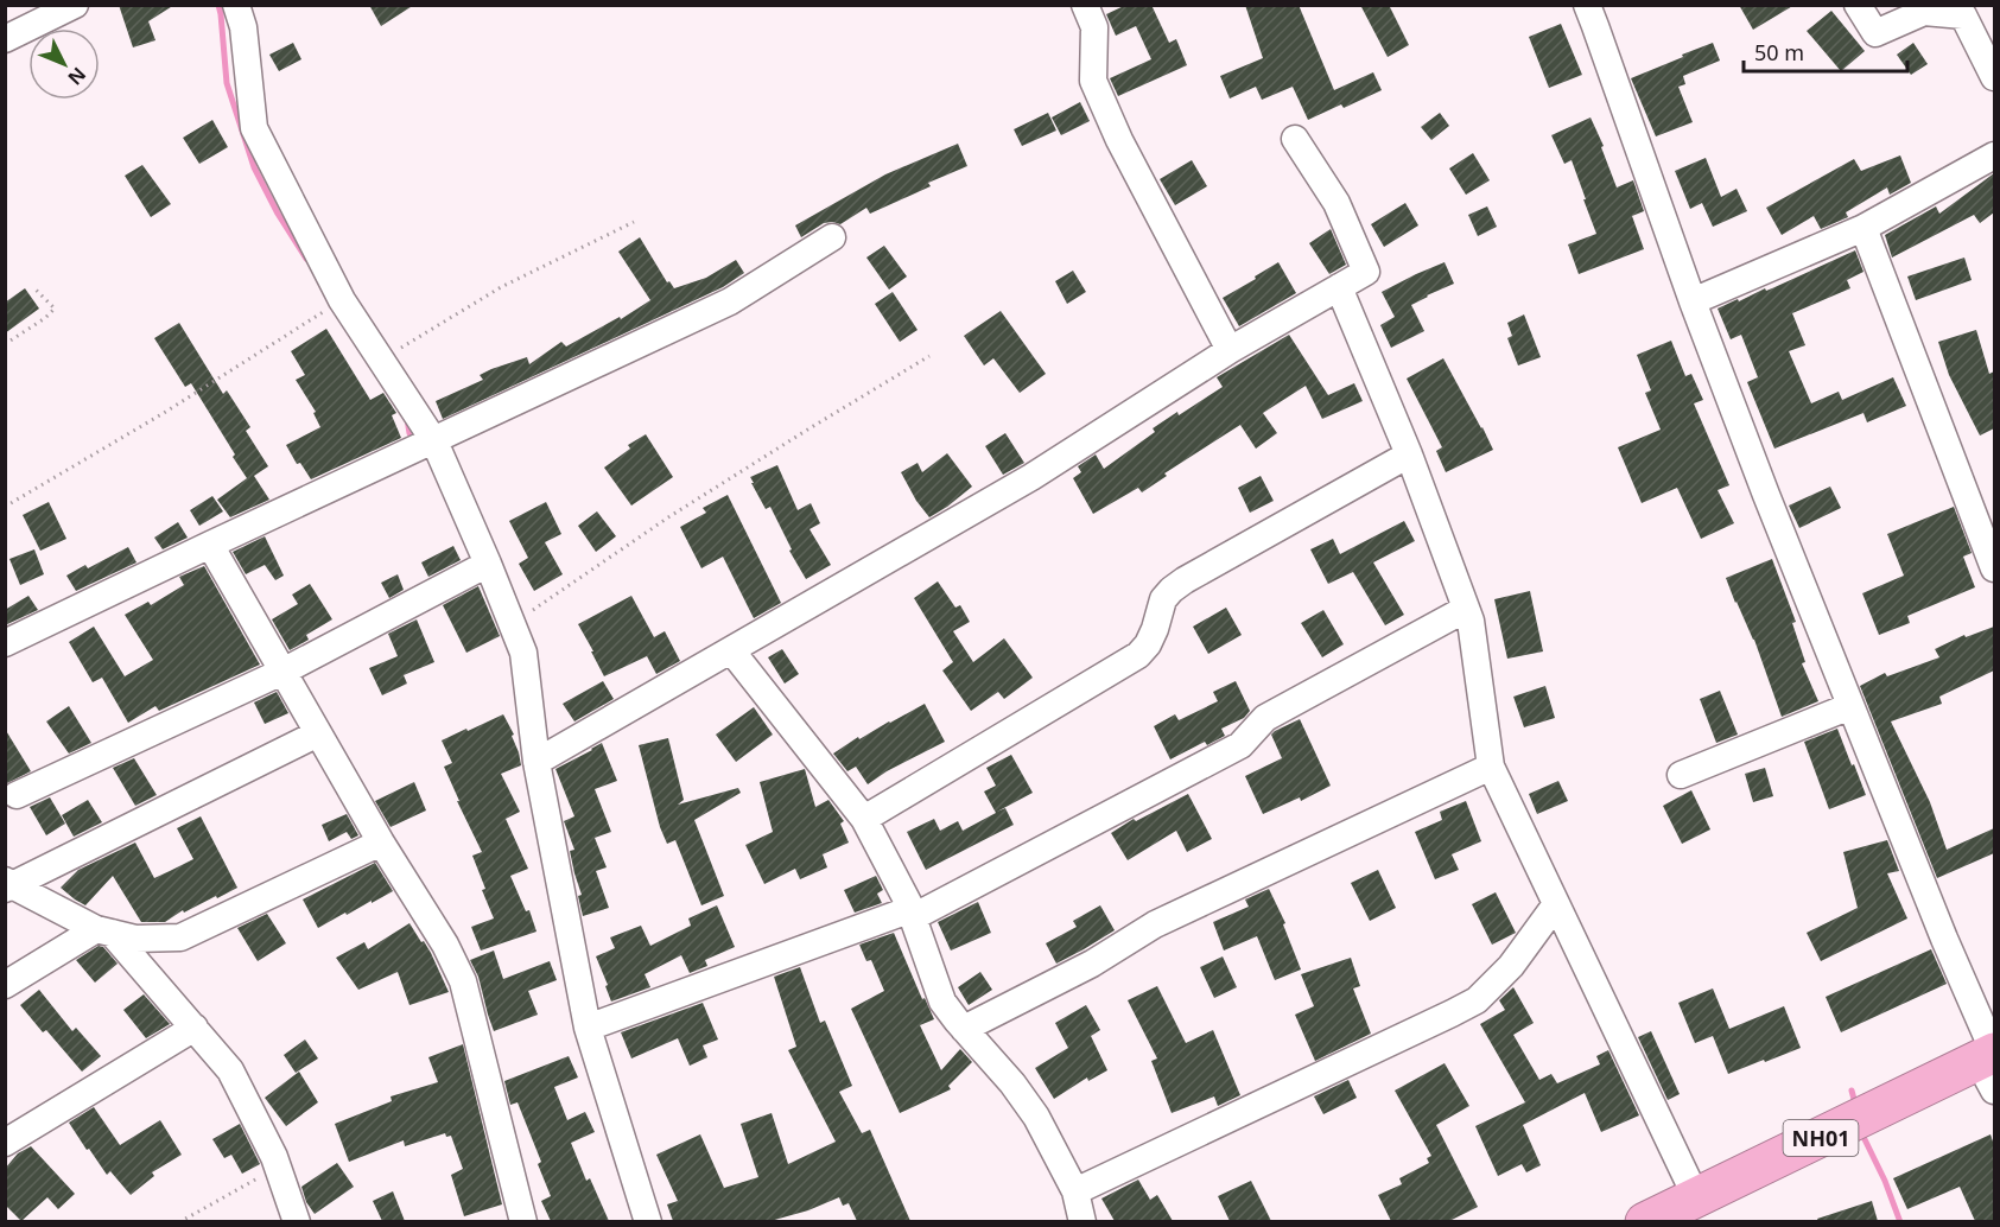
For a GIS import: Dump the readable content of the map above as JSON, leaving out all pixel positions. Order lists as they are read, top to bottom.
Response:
{
  "streets": {
    "highway": ["NH01"]
  },
  "scale_bar": "50 m",
  "north": "bottom right"
}
